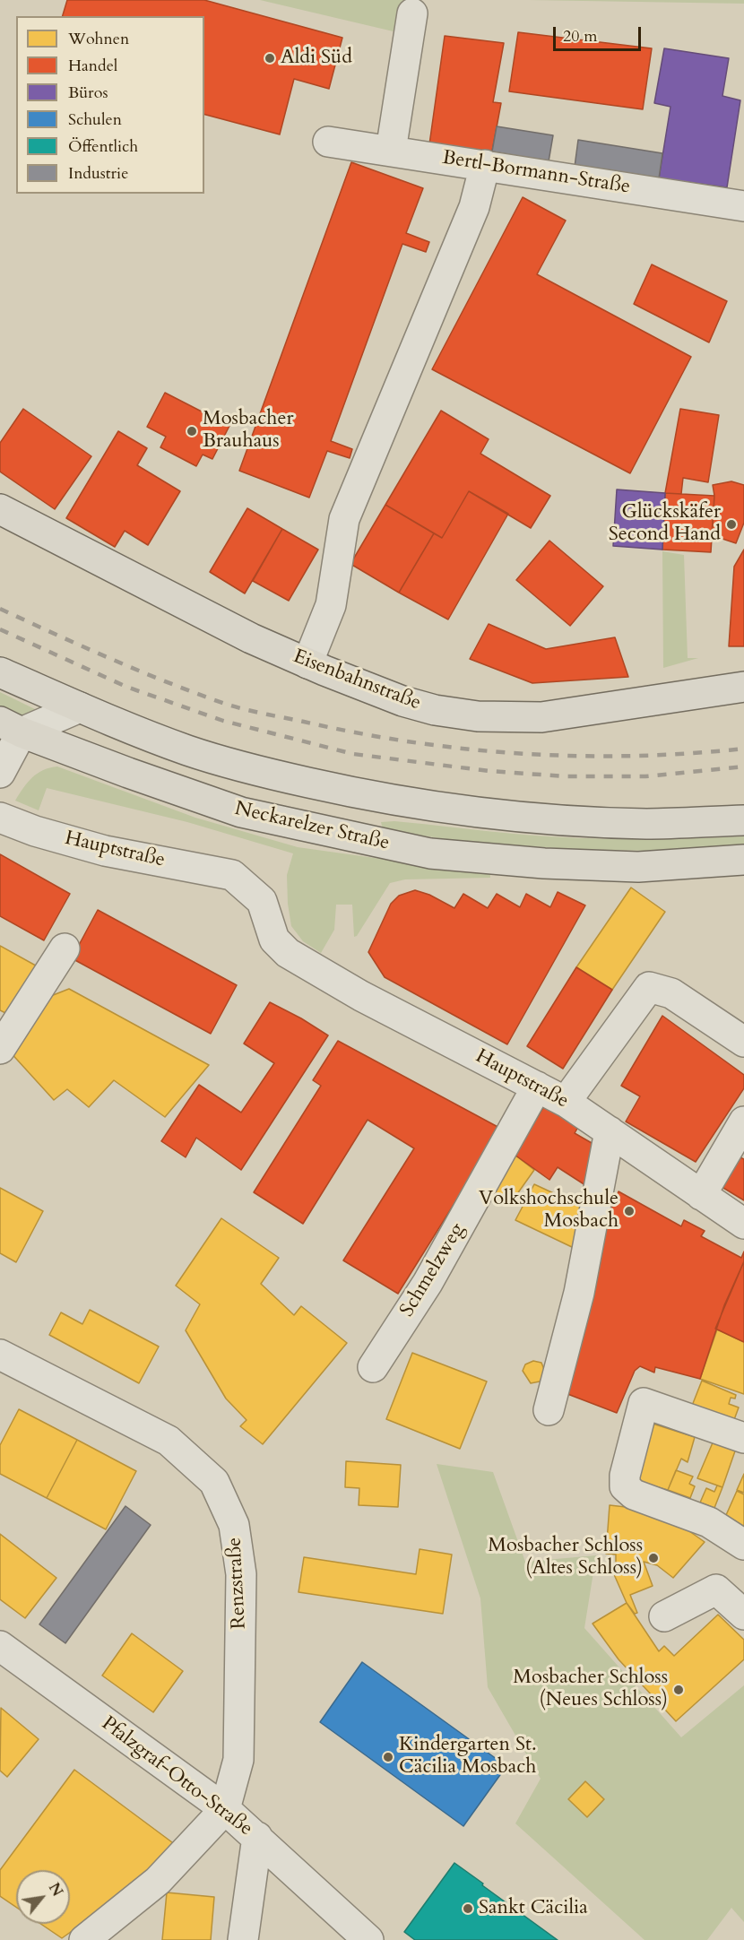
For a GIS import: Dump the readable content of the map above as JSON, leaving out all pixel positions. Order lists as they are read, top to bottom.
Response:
{
  "streets": {
    "main road": ["Eisenbahnstraße", "Neckarelzer Straße"],
    "street": [
      "Bertl-Bormann-Straße",
      "Hauptstraße",
      "Schmelzweg",
      "Renzstraße",
      "Pfalzgraf-Otto-Straße"
    ]
  },
  "crossings": [
    ["Hauptstraße", "Schmelzweg"],
    ["Renzstraße", "Pfalzgraf-Otto-Straße"]
  ],
  "places": [
    "Aldi Süd",
    "Mosbacher Brauhaus",
    "Glückskäfer Second Hand",
    "Volkshochschule Mosbach",
    "Mosbacher Schloss (Altes Schloss)",
    "Mosbacher Schloss (Neues Schloss)",
    "Kindergarten St. Cäcilia Mosbach",
    "Sankt Cäcilia"
  ],
  "legend": [
    "Wohnen",
    "Handel",
    "Büros",
    "Schulen",
    "Öffentlich",
    "Industrie"
  ],
  "scale_bar": "20 m",
  "north": "top right"
}
